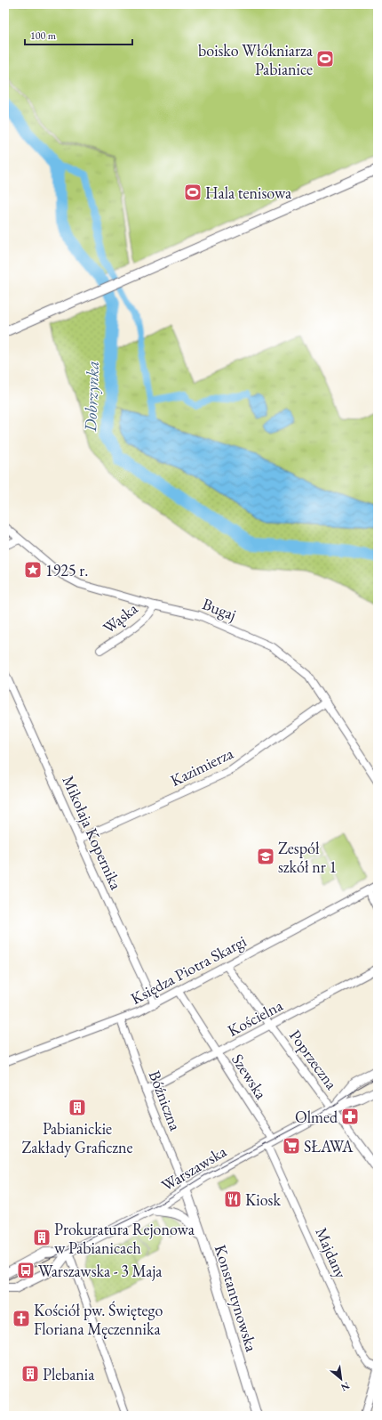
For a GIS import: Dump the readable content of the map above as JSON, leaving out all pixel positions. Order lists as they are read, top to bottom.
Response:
{
  "streets": {
    "street": [
      "Bugaj",
      "Wąska",
      "Kazimierza",
      "Mikołaja Kopernika",
      "Księdza Piotra Skargi",
      "Kościelna",
      "Poprzeczna",
      "Szewska",
      "Bóźniczna",
      "Warszawska",
      "Majdany",
      "Konstantynowska"
    ]
  },
  "crossings": [
    ["Bugaj", "Wąska"],
    ["Bugaj", "Kazimierza"],
    ["Kazimierza", "Mikołaja Kopernika"],
    ["Mikołaja Kopernika", "Księdza Piotra Skargi"],
    ["Księdza Piotra Skargi", "Poprzeczna"],
    ["Księdza Piotra Skargi", "Szewska"],
    ["Księdza Piotra Skargi", "Bóźniczna"],
    ["Kościelna", "Poprzeczna"],
    ["Kościelna", "Szewska"],
    ["Kościelna", "Bóźniczna"],
    ["Poprzeczna", "Warszawska"],
    ["Szewska", "Warszawska"],
    ["Szewska", "Majdany"],
    ["Bóźniczna", "Warszawska"],
    ["Bóźniczna", "Konstantynowska"],
    ["Warszawska", "Majdany"],
    ["Warszawska", "Konstantynowska"]
  ],
  "water": ["Dobrzynka"],
  "places": {
    "sports": ["boisko Włókniarza Pabianice", "Hala tenisowa"],
    "place": ["1925 r."],
    "school or university": ["Zespół szkół nr 1"],
    "building": ["Pabianickie Zakłady Graficzne", "Prokuratura Rejonowa w Pabianicach", "Plebania"],
    "pharmacy": ["Olmed"],
    "supermarket": ["SŁAWA"],
    "restaurant": ["Kiosk"],
    "bus stop": ["Warszawska - 3 Maja"],
    "church": ["Kościół pw. Świętego Floriana Męczennika"]
  },
  "scale_bar": "100 m",
  "north": "bottom right"
}
